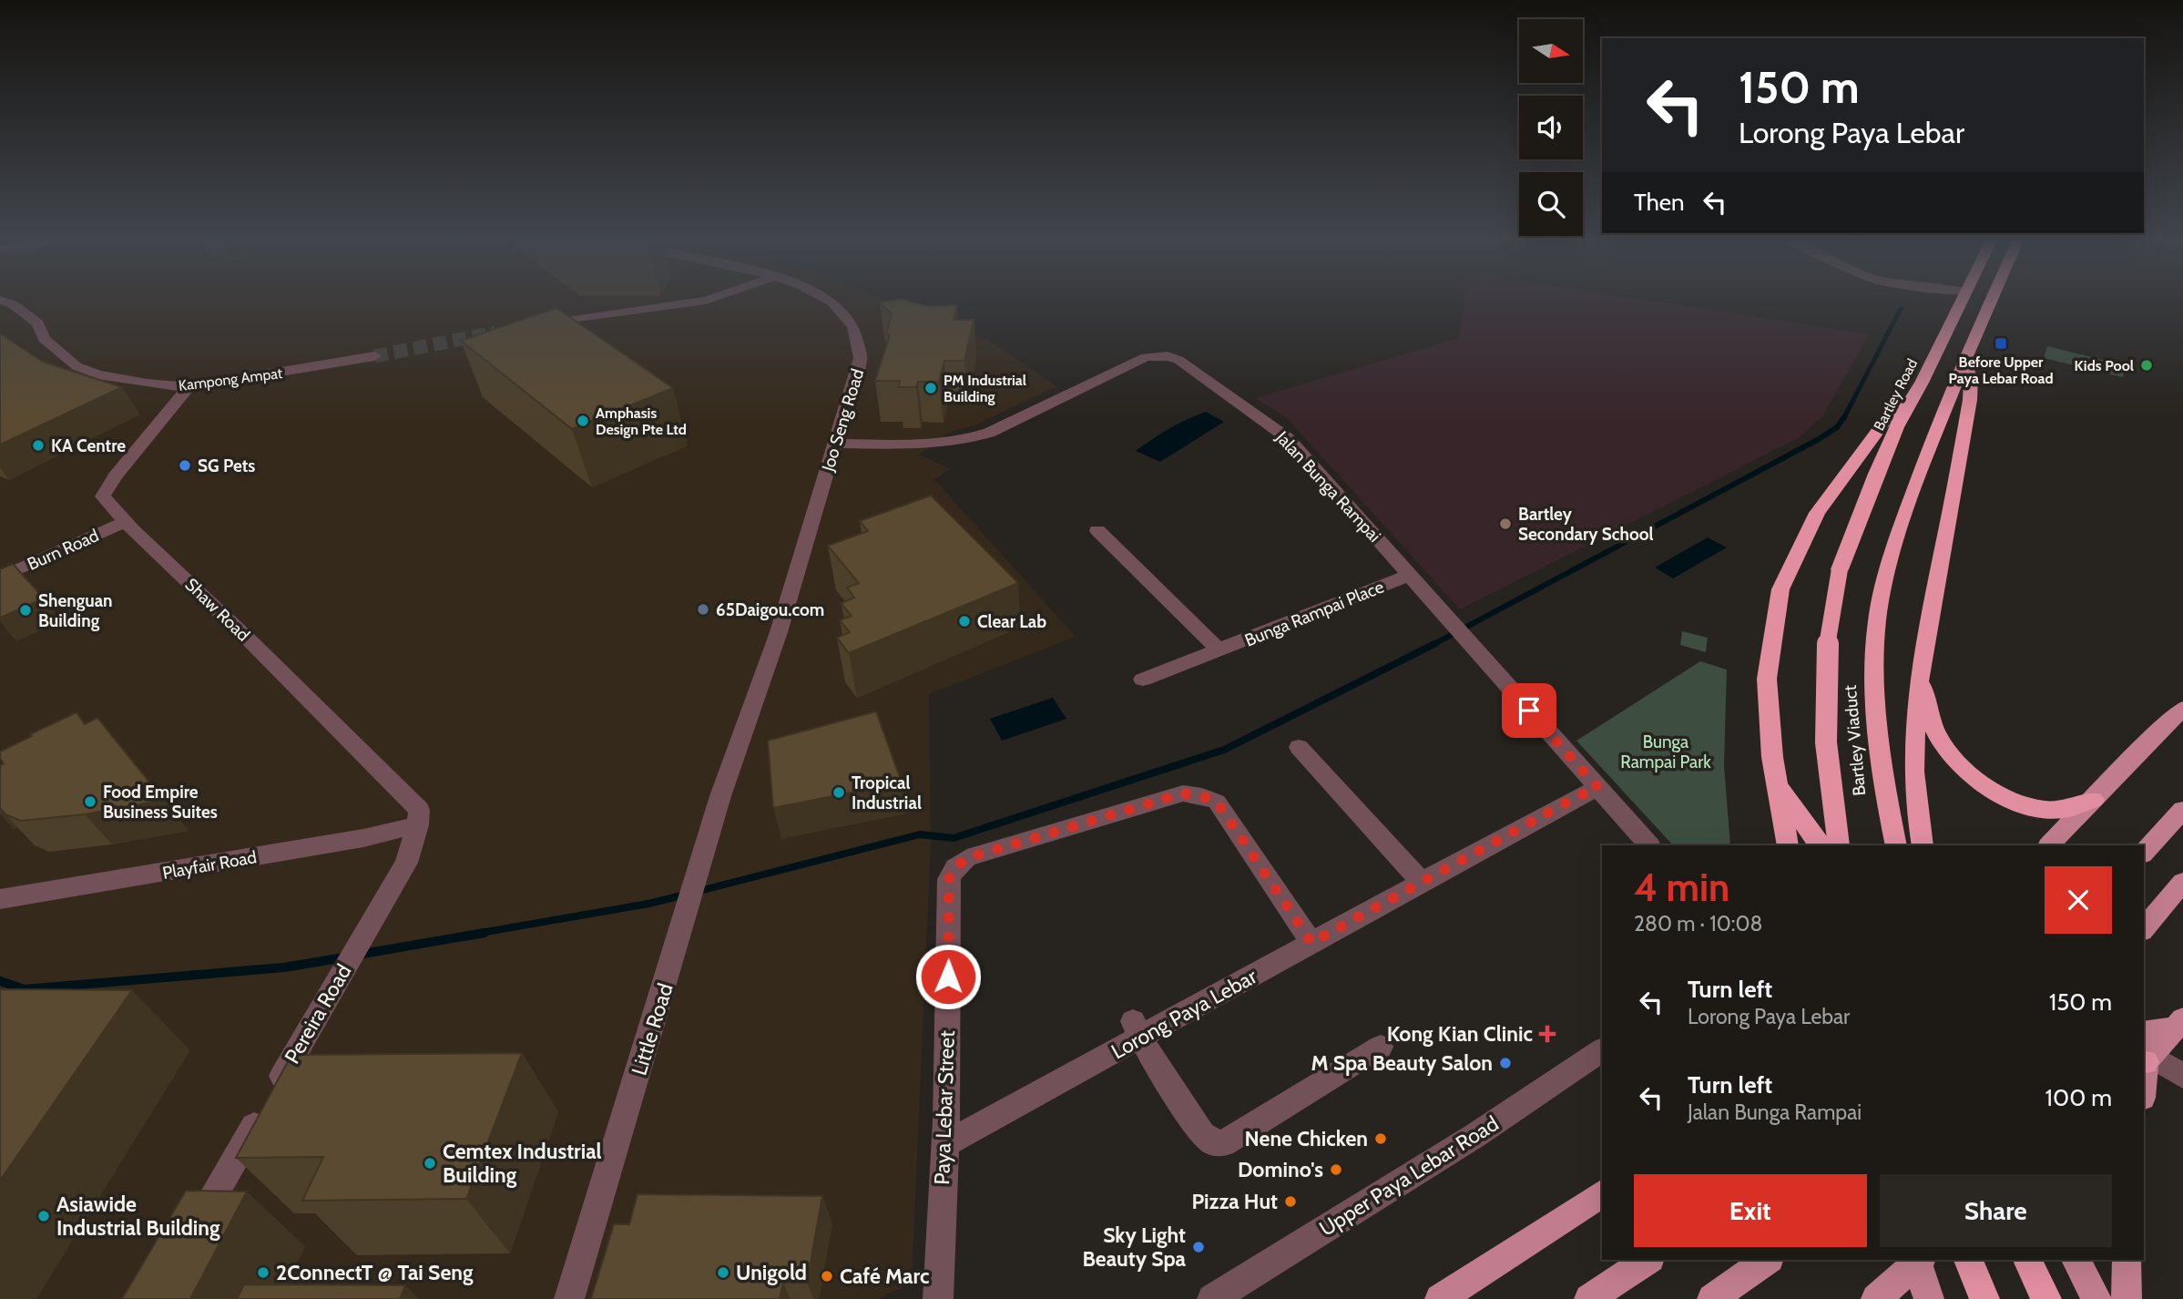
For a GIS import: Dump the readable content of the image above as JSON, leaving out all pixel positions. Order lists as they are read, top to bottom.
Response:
{
  "streets": {
    "highway": ["Bartley Road", "Bartley Viaduct"],
    "street": [
      "Kampong Ampat",
      "Joo Seng Road",
      "Jalan Bunga Rampai",
      "Burn Road",
      "Shaw Road",
      "Bunga Rampai Place",
      "Playfair Road",
      "Pereira Road",
      "Lorong Paya Lebar",
      "Little Road",
      "Paya Lebar Street",
      "Upper Paya Lebar Road"
    ]
  },
  "crossings": [
    ["Kampong Ampat", "Shaw Road"],
    ["Bartley Road", "Bartley Viaduct"],
    ["Joo Seng Road", "Jalan Bunga Rampai"],
    ["Joo Seng Road", "Little Road"],
    ["Jalan Bunga Rampai", "Bunga Rampai Place"],
    ["Jalan Bunga Rampai", "Lorong Paya Lebar"],
    ["Burn Road", "Shaw Road"],
    ["Shaw Road", "Playfair Road"],
    ["Shaw Road", "Pereira Road"],
    ["Playfair Road", "Pereira Road"],
    ["Lorong Paya Lebar", "Paya Lebar Street"]
  ],
  "parks": ["Bunga Rampai Park"],
  "places": {
    "transit": ["Before Upper Paya Lebar Road"],
    "other": [
      "Kids Pool",
      "PM Industrial Building",
      "Amphasis Design Pte Ltd",
      "KA Centre",
      "SG Pets",
      "Bartley Secondary School",
      "65Daigou.com",
      "Shenguan Building",
      "Clear Lab",
      "Tropical Industrial",
      "Food Empire Business Suites",
      "M Spa Beauty Salon",
      "Nene Chicken",
      "Cemtex Industrial Building",
      "Domino's",
      "Pizza Hut",
      "Asiawide Industrial Building",
      "Sky Light Beauty Spa",
      "2ConnectT @ Tai Seng",
      "Unigold",
      "Café Marc"
    ],
    "health": ["Kong Kian Clinic"]
  },
  "north": "right",
  "page": {
    "turn": ["150 m", "Lorong Paya Lebar"],
    "then": "Then",
    "heading": ["4 min", "280 m · 10:08"],
    "list": [
      {
        "name": "Turn left",
        "note": "Lorong Paya Lebar",
        "value": "150 m"
      },
      {
        "name": "Turn left",
        "note": "Jalan Bunga Rampai",
        "value": "100 m"
      }
    ],
    "buttons": ["Exit", "Share"]
  }
}
